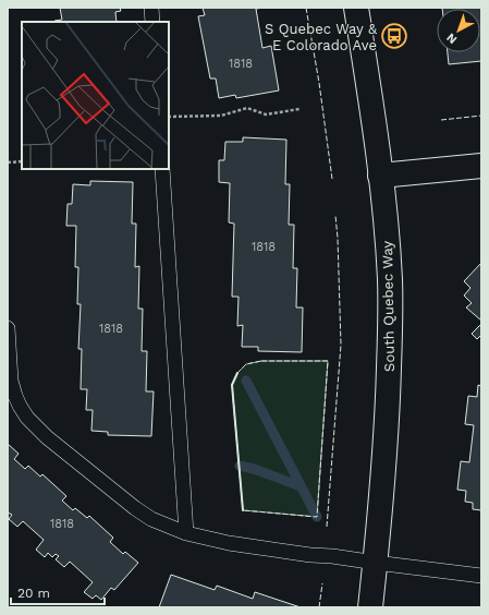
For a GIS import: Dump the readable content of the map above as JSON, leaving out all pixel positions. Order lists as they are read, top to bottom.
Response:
{
  "streets": {
    "street": ["South Quebec Way"]
  },
  "places": {
    "bus stop": ["S Quebec Way & E Colorado Ave"]
  },
  "house_numbers": [
    "1818",
    "1818",
    "1818",
    "1818"
  ],
  "scale_bar": "20 m",
  "north": "bottom left"
}
